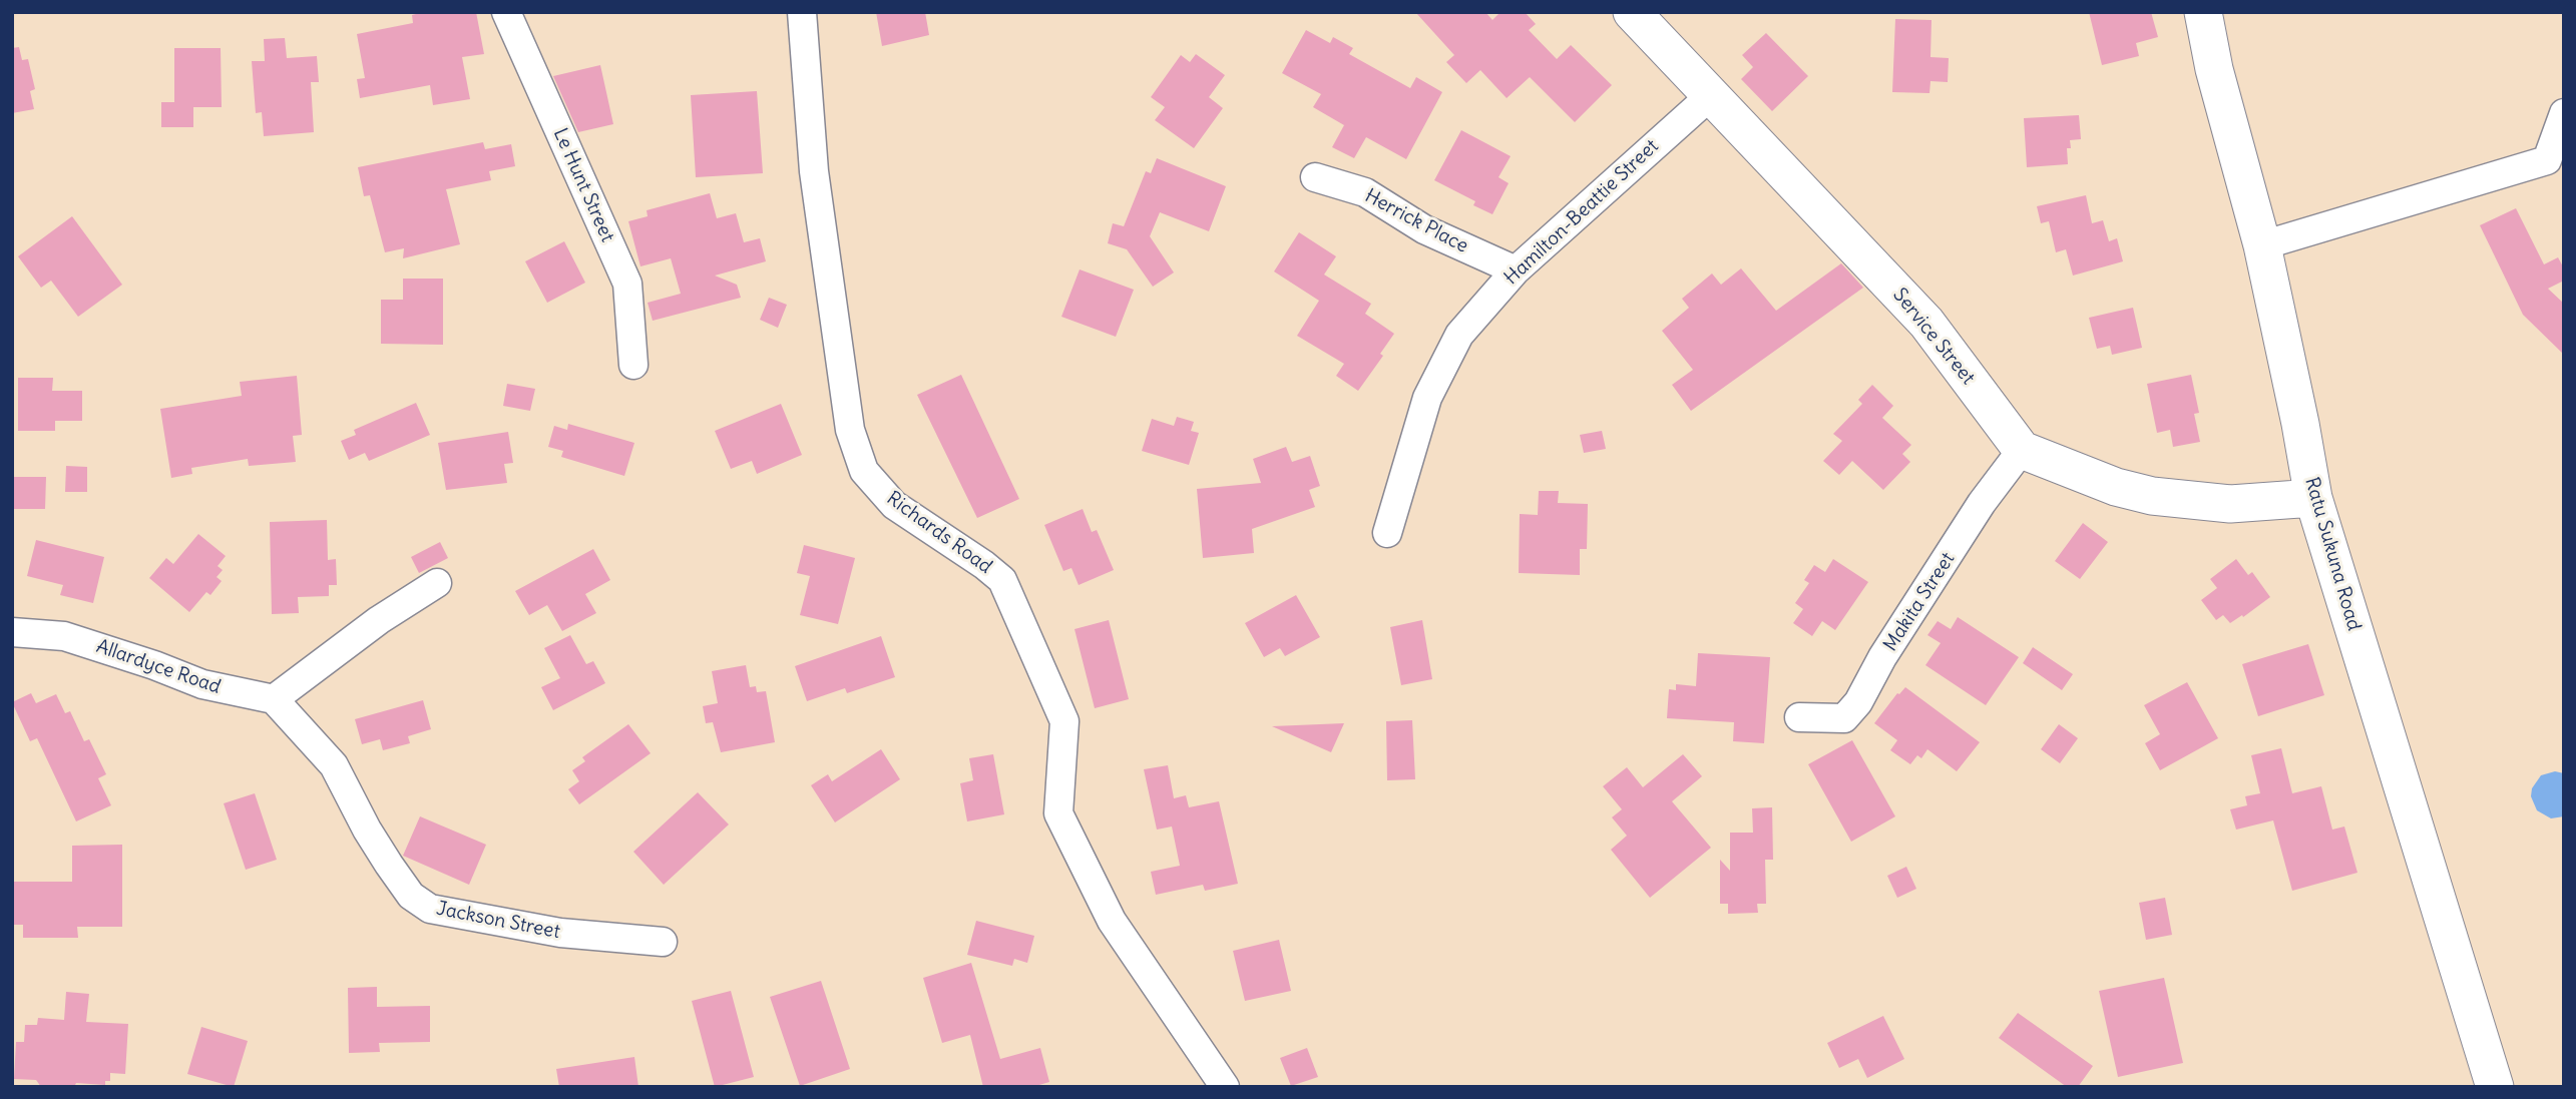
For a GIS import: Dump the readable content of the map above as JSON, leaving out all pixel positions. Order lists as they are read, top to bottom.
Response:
{
  "streets": {
    "main road": ["Service Street", "Ratu Sukuna Road"],
    "street": [
      "Le Hunt Street",
      "Hamilton-Beattie Street",
      "Herrick Place",
      "Richards Road",
      "Makita Street",
      "Allardyce Road",
      "Jackson Street"
    ]
  },
  "crossings": [
    ["Hamilton-Beattie Street", "Herrick Place"],
    ["Hamilton-Beattie Street", "Service Street"],
    ["Service Street", "Makita Street"],
    ["Allardyce Road", "Jackson Street"]
  ]
}
